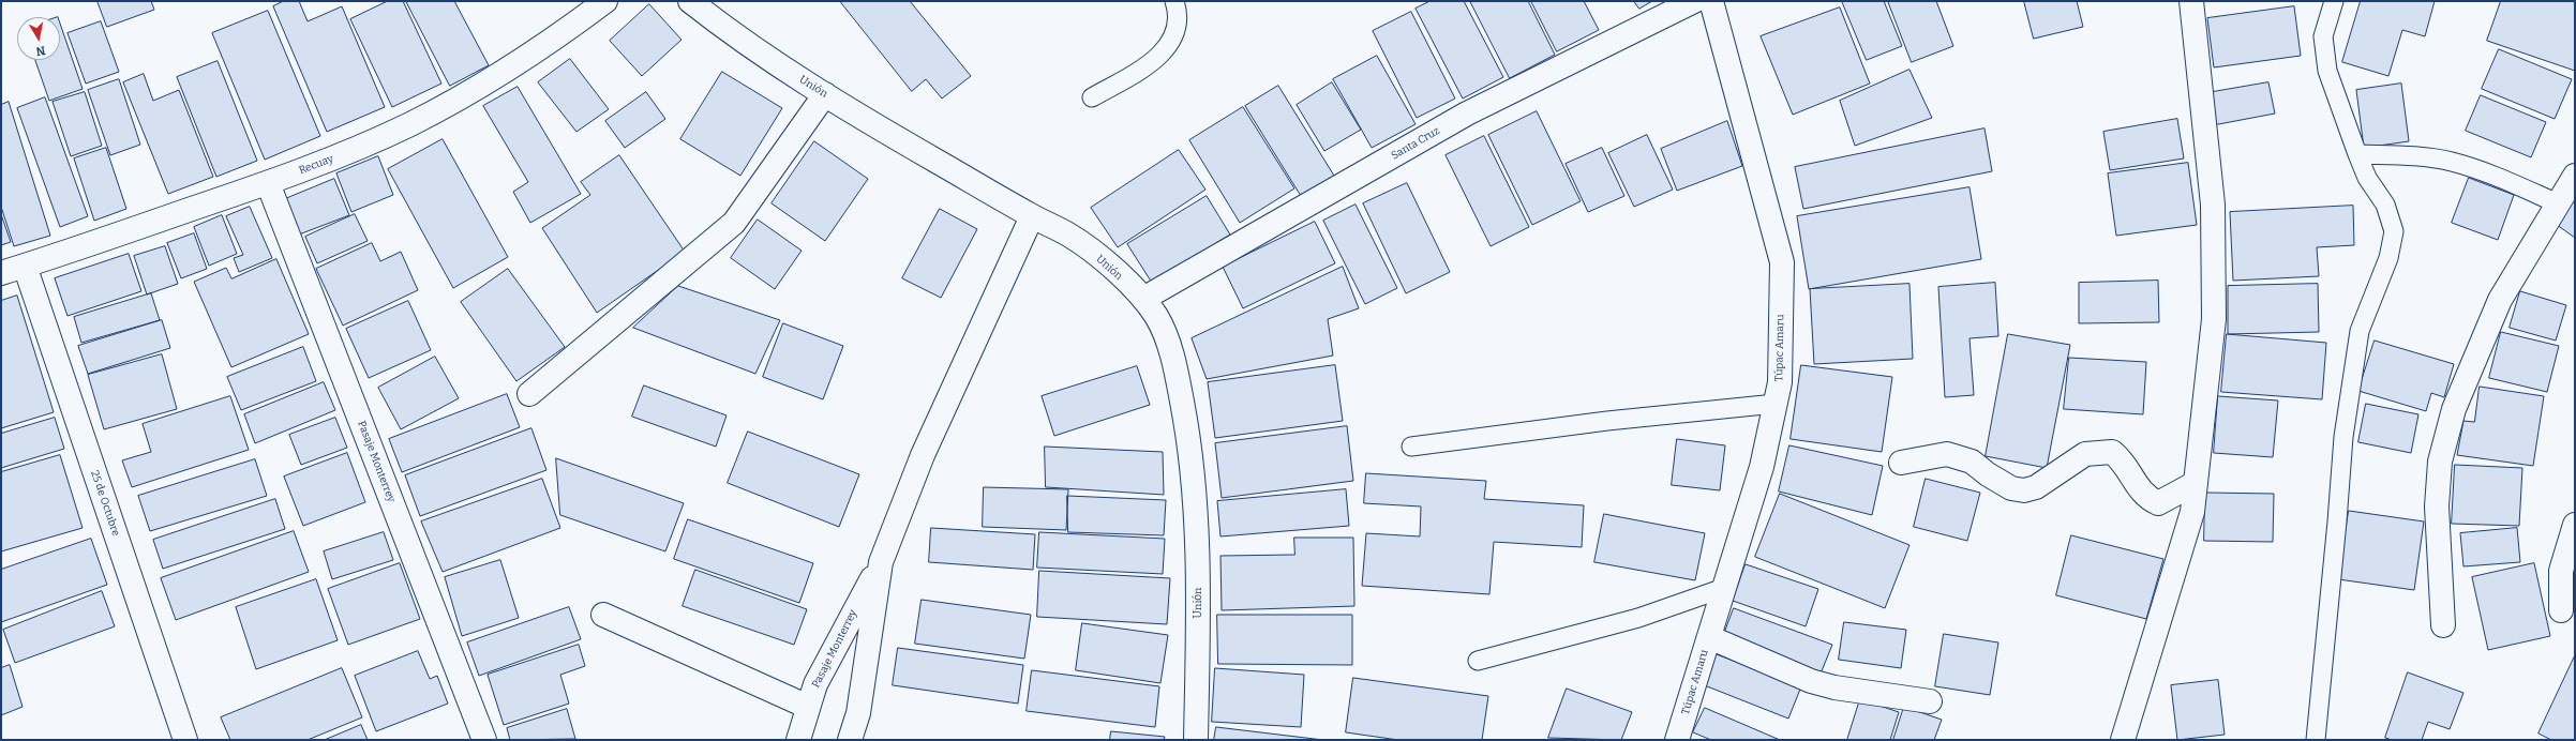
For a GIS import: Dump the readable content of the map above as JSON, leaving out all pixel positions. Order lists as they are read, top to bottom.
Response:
{
  "streets": {
    "street": [
      "Unión",
      "Santa Cruz",
      "Recuay",
      "Túpac Amaru",
      "Pasaje Monterrey",
      "25 de Octubre"
    ]
  },
  "crossings": [
    ["Unión", "Santa Cruz"],
    ["Recuay", "Pasaje Monterrey"],
    ["Recuay", "25 de Octubre"]
  ],
  "north": "bottom"
}
